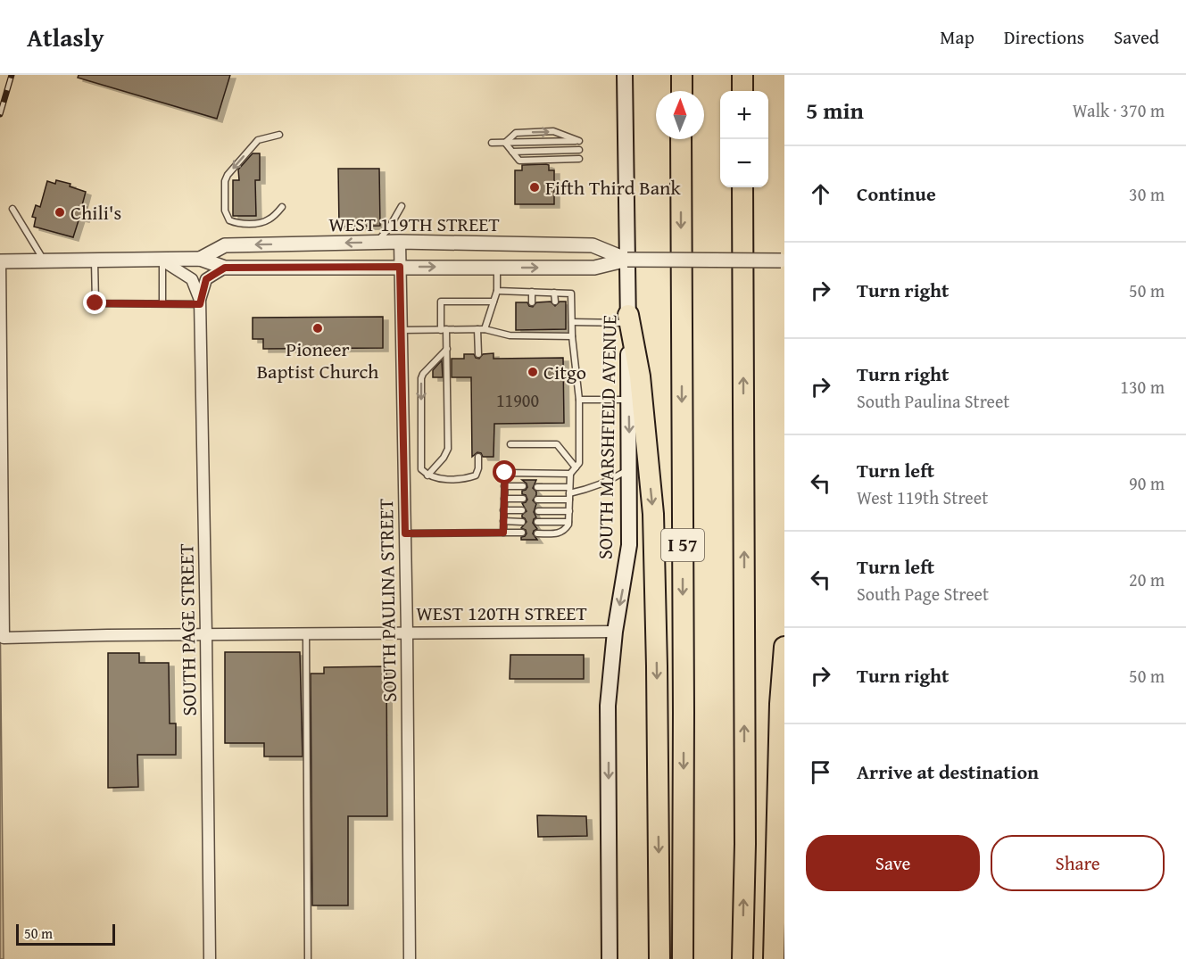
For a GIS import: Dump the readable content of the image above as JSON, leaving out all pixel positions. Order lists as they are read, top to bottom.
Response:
{
  "streets": {
    "highway": ["I 57"],
    "main road": ["SOUTH MARSHFIELD AVENUE"],
    "street": [
      "WEST 119TH STREET",
      "SOUTH PAULINA STREET",
      "WEST 120TH STREET",
      "SOUTH PAGE STREET"
    ]
  },
  "crossings": [
    ["WEST 119TH STREET", "SOUTH MARSHFIELD AVENUE"],
    ["WEST 119TH STREET", "SOUTH PAULINA STREET"],
    ["WEST 119TH STREET", "WEST 120TH STREET"],
    ["WEST 119TH STREET", "SOUTH PAGE STREET"],
    ["SOUTH MARSHFIELD AVENUE", "WEST 120TH STREET"],
    ["SOUTH PAULINA STREET", "WEST 120TH STREET"],
    ["WEST 120TH STREET", "SOUTH PAGE STREET"]
  ],
  "one_way": ["SOUTH MARSHFIELD AVENUE"],
  "places": [
    "Fifth Third Bank",
    "Chili's",
    "Pioneer Baptist Church",
    "Citgo"
  ],
  "house_numbers": ["11900"],
  "scale_bar": "50 m",
  "north": "top",
  "page": {
    "header": "Atlasly",
    "nav": ["Map", "Directions", "Saved"],
    "heading": ["5 min", "Walk · 370 m"],
    "map_buttons": ["+", "−"],
    "list": [
      ["Continue", "30 m"],
      ["Turn right", "50 m"],
      ["Turn right", "South Paulina Street", "130 m"],
      ["Turn left", "West 119th Street", "90 m"],
      ["Turn left", "South Page Street", "20 m"],
      ["Turn right", "50 m"],
      "Arrive at destination"
    ],
    "buttons": ["Save", "Share"],
    "scale": "50 m"
  }
}
